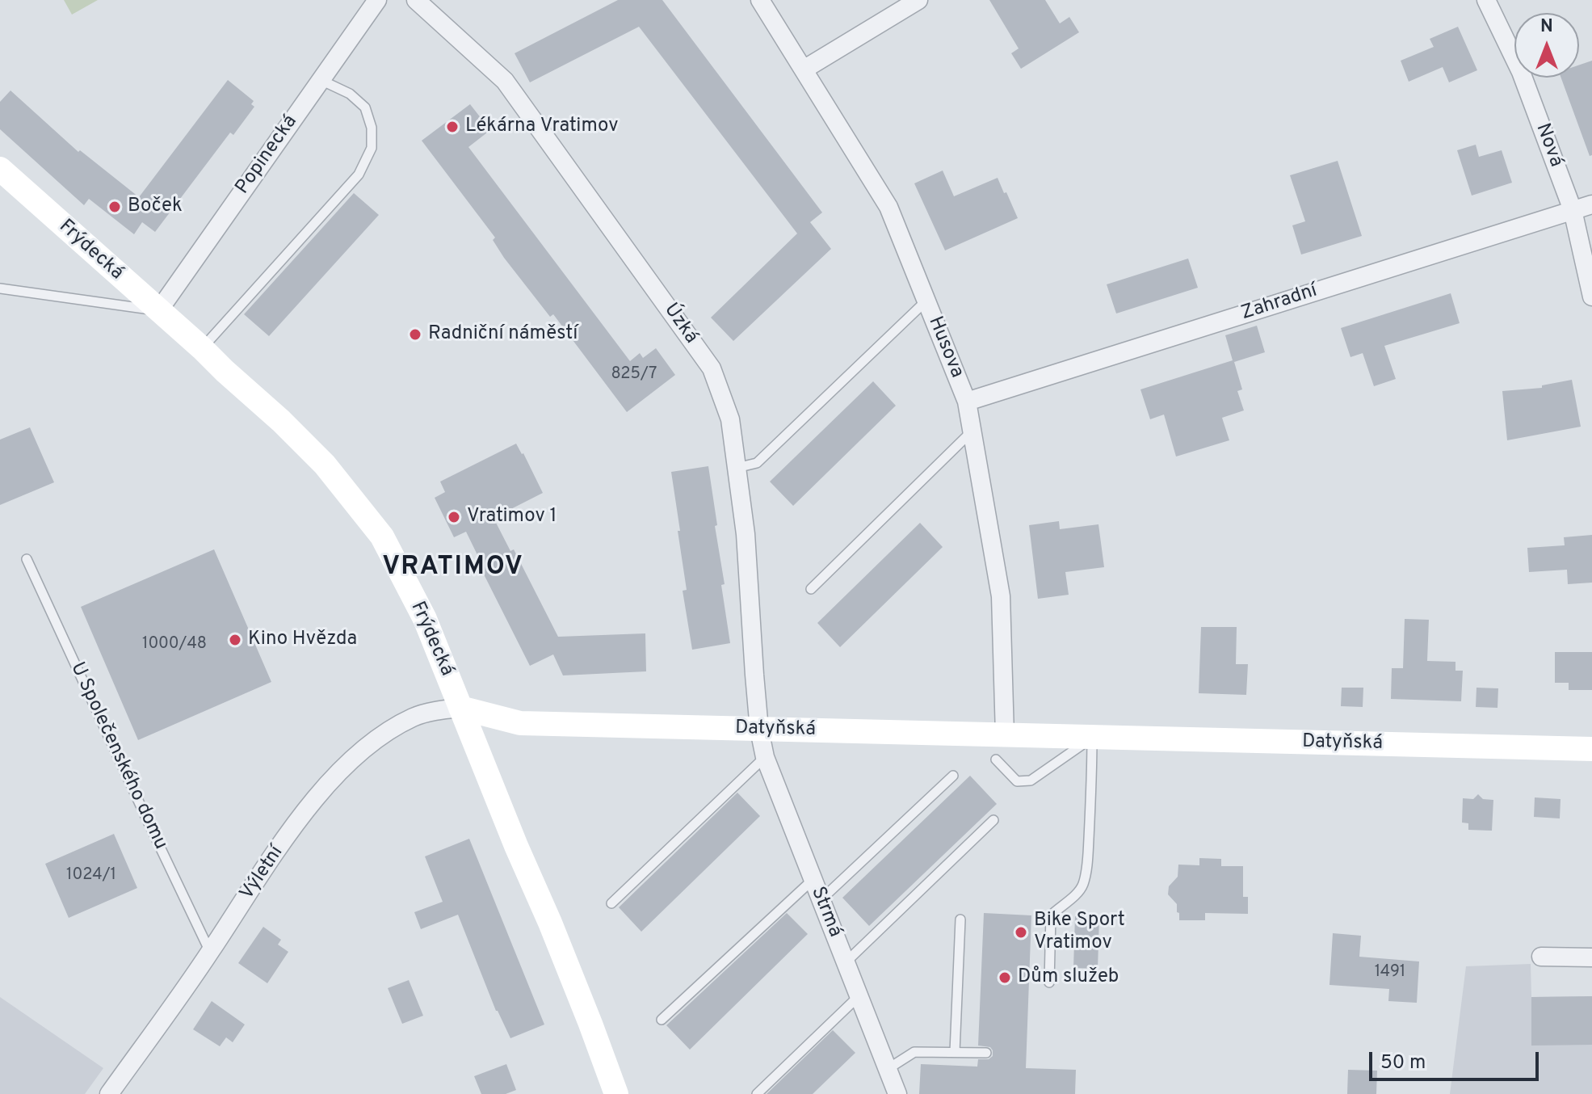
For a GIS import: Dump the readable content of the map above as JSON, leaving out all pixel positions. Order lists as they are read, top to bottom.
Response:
{
  "streets": {
    "main road": ["Frýdecká", "Datyňská"],
    "street": [
      "Nová",
      "Popinecká",
      "Zahradní",
      "Úzká",
      "Husova",
      "Výletní",
      "Strmá"
    ],
    "lane": ["U Společenského domu"]
  },
  "crossings": [
    ["Nová", "Zahradní"],
    ["Popinecká", "Frýdecká"],
    ["Frýdecká", "Datyňská"],
    ["Frýdecká", "Výletní"],
    ["Zahradní", "Husova"],
    ["Úzká", "Datyňská"],
    ["Úzká", "Strmá"],
    ["Husova", "Datyňská"],
    ["Datyňská", "Výletní"],
    ["Datyňská", "Strmá"],
    ["U Společenského domu", "Výletní"]
  ],
  "districts": ["VRATIMOV"],
  "places": [
    "Lékárna Vratimov",
    "Boček",
    "Radniční náměstí",
    "Vratimov 1",
    "Kino Hvězda",
    "Bike Sport Vratimov",
    "Dům služeb"
  ],
  "house_numbers": [
    "825/7",
    "1000/48",
    "1024/1",
    "1491"
  ],
  "scale_bar": "50 m",
  "north": "top"
}
